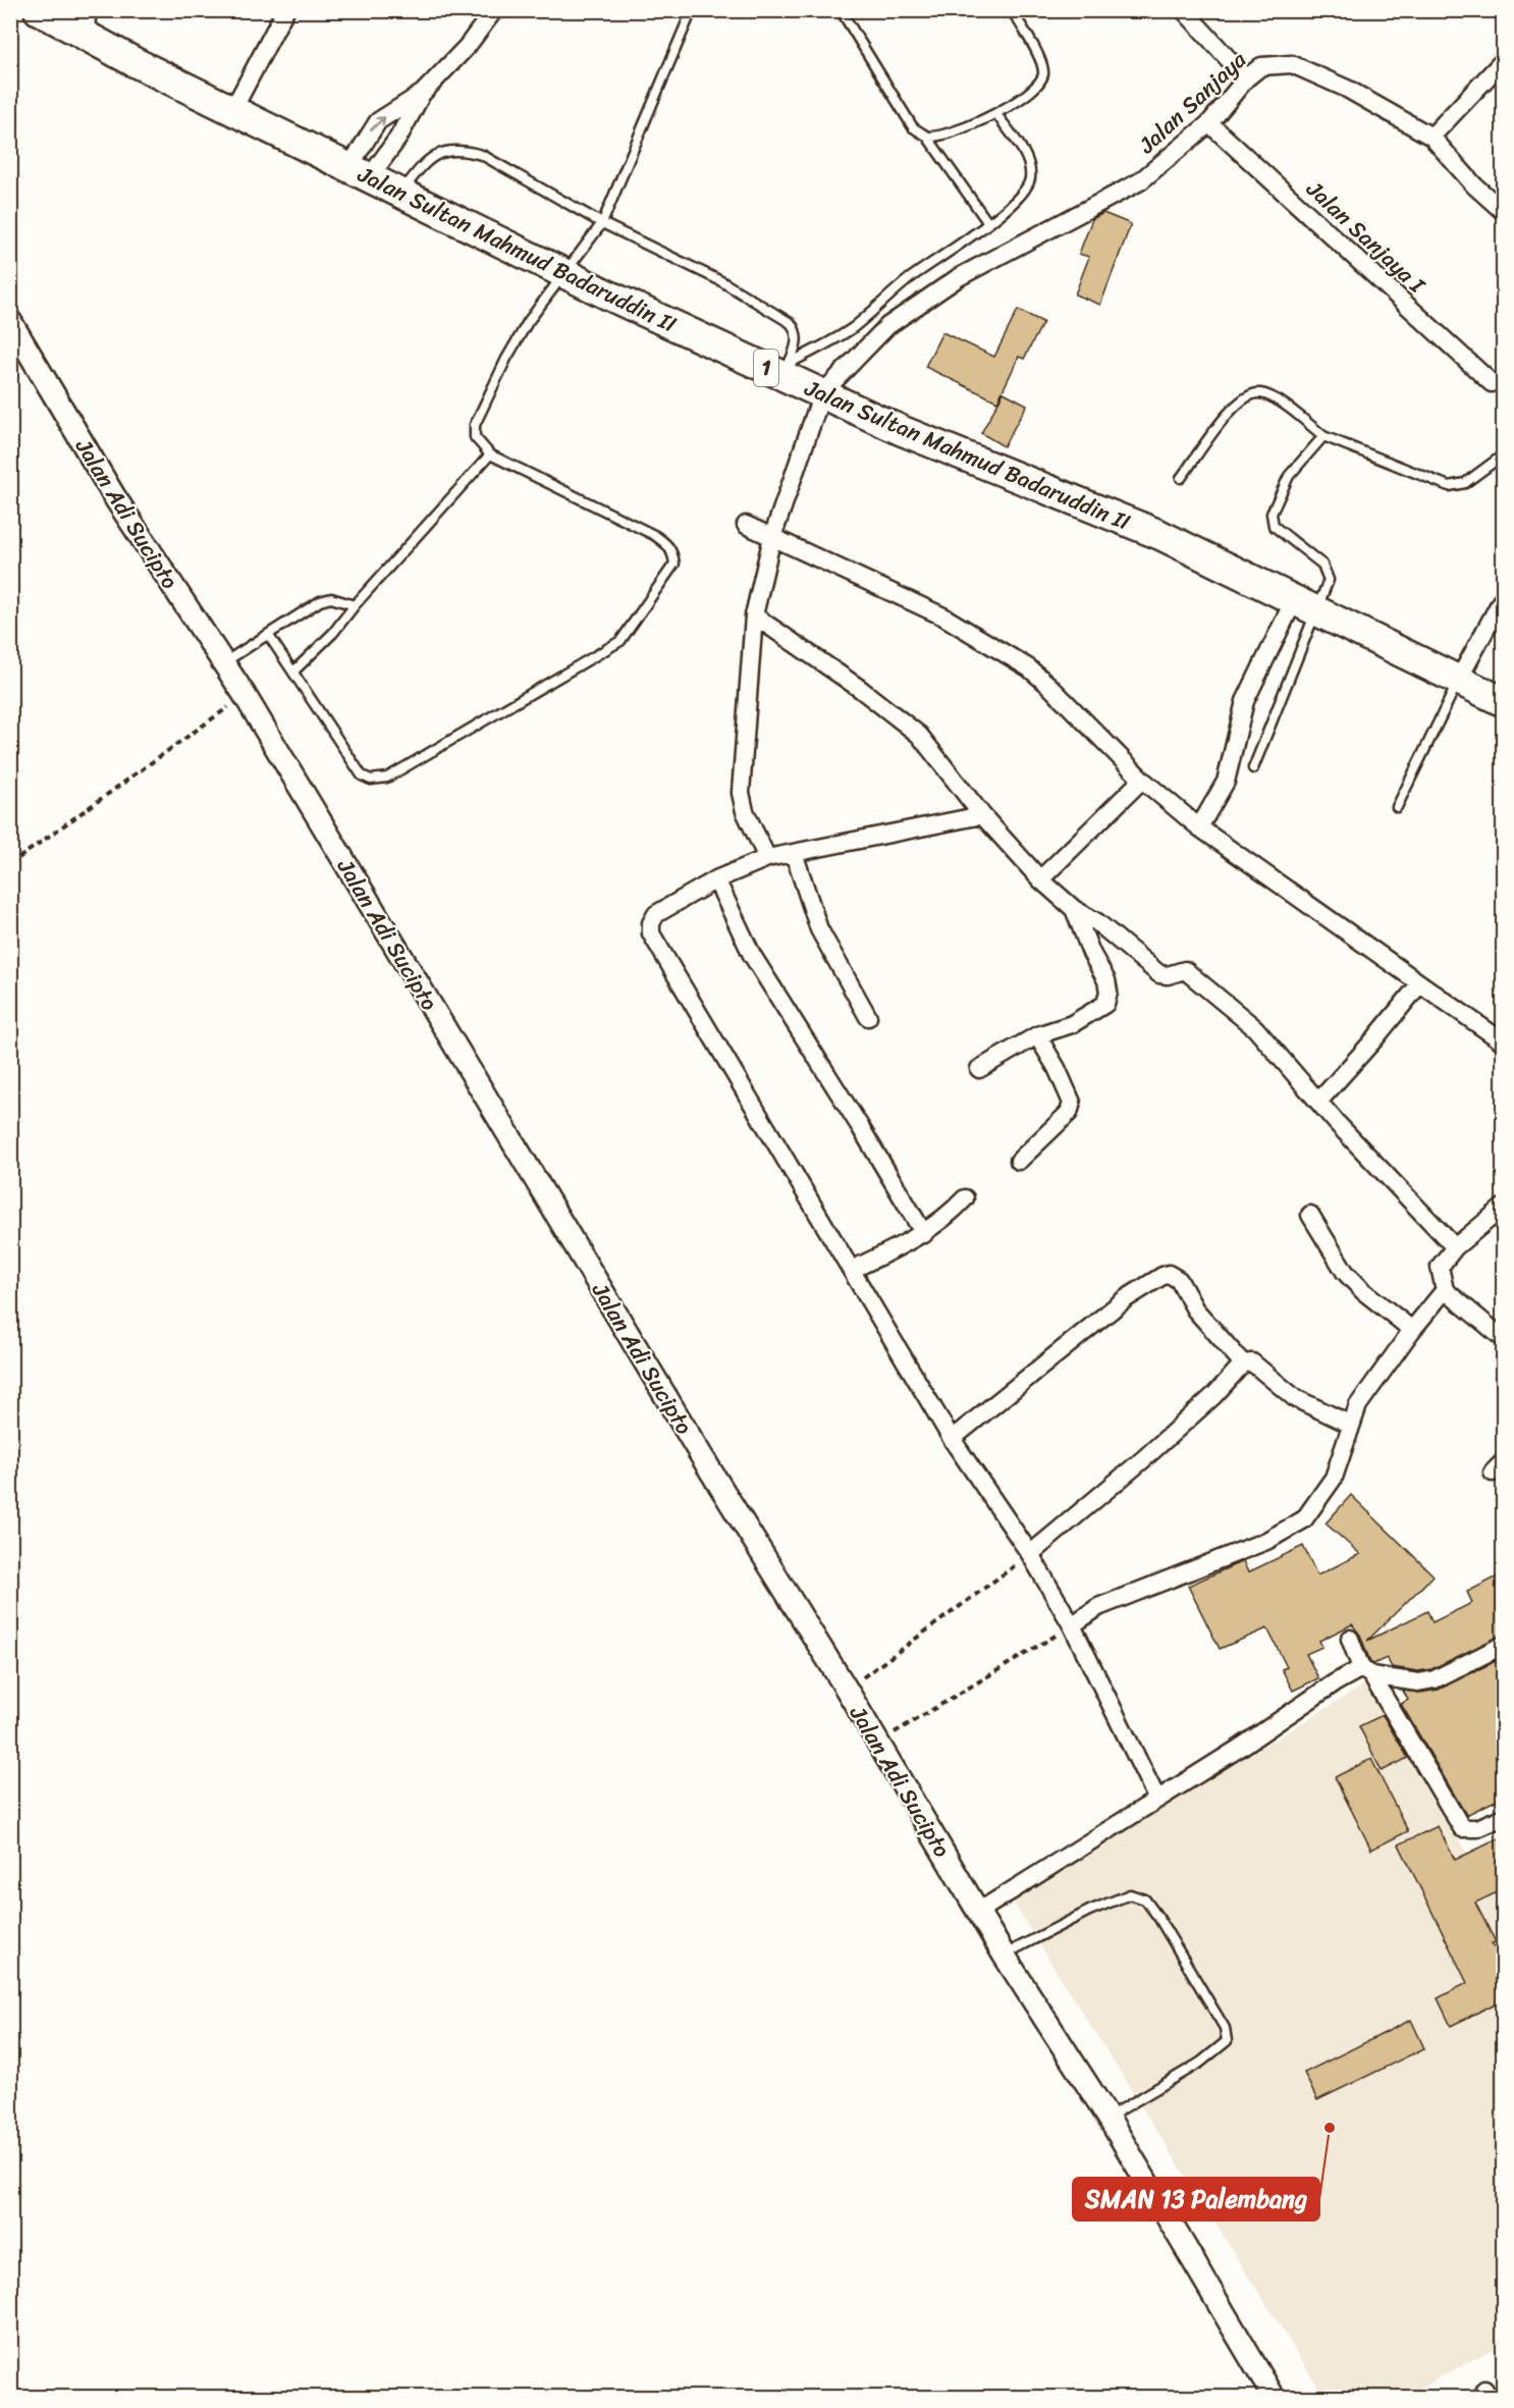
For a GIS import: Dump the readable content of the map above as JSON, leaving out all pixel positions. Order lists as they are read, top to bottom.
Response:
{
  "streets": {
    "highway": ["Jalan Sultan Mahmud Badaruddin II", "1"],
    "street": ["Jalan Sanjaya", "Jalan Sanjaya I", "Jalan Adi Sucipto"]
  },
  "crossings": [
    ["Jalan Sanjaya", "Jalan Sanjaya I"],
    ["Jalan Sanjaya", "Jalan Sultan Mahmud Badaruddin II"]
  ],
  "places": ["SMAN 13 Palembang"]
}
